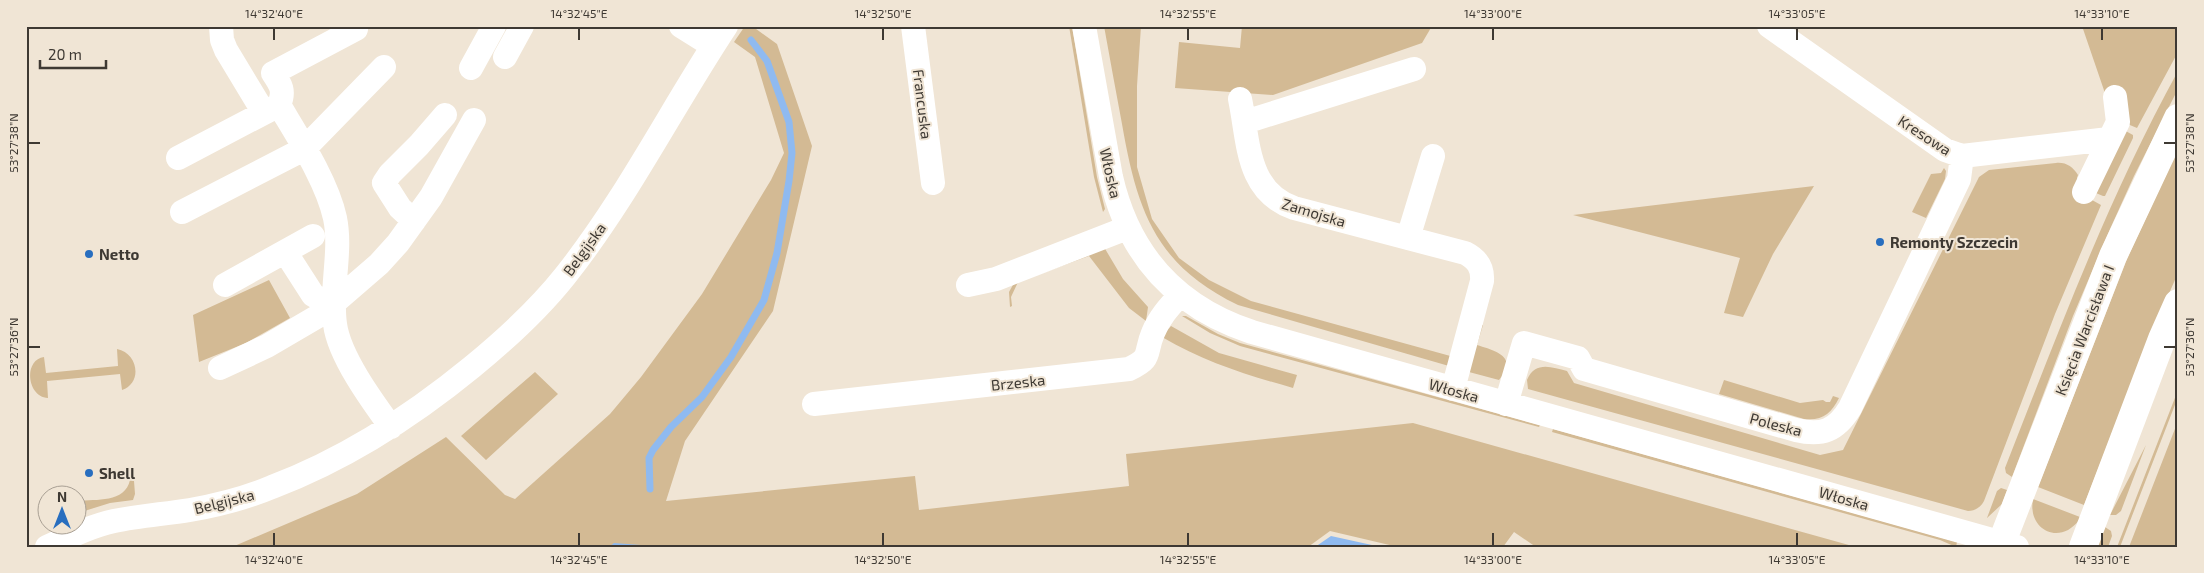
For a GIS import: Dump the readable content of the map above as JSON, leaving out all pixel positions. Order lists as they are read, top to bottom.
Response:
{
  "streets": {
    "street": [
      "Francuska",
      "Kresowa",
      "Włoska",
      "Zamojska",
      "Belgijska",
      "Księcia Warcisława I",
      "Brzeska",
      "Poleska"
    ]
  },
  "crossings": [
    ["Kresowa", "Poleska"],
    ["Włoska", "Zamojska"],
    ["Włoska", "Księcia Warcisława I"],
    ["Włoska", "Brzeska"],
    ["Włoska", "Poleska"]
  ],
  "places": ["Remonty Szczecin", "Netto", "Shell"],
  "scale_bar": "20 m",
  "north": "top",
  "coordinates": [
    "14°32'40\"E",
    "14°32'45\"E",
    "14°32'50\"E",
    "14°32'55\"E",
    "14°33'00\"E",
    "14°33'05\"E",
    "14°33'10\"E",
    "53°27'38\"N",
    "53°27'36\"N"
  ]
}
